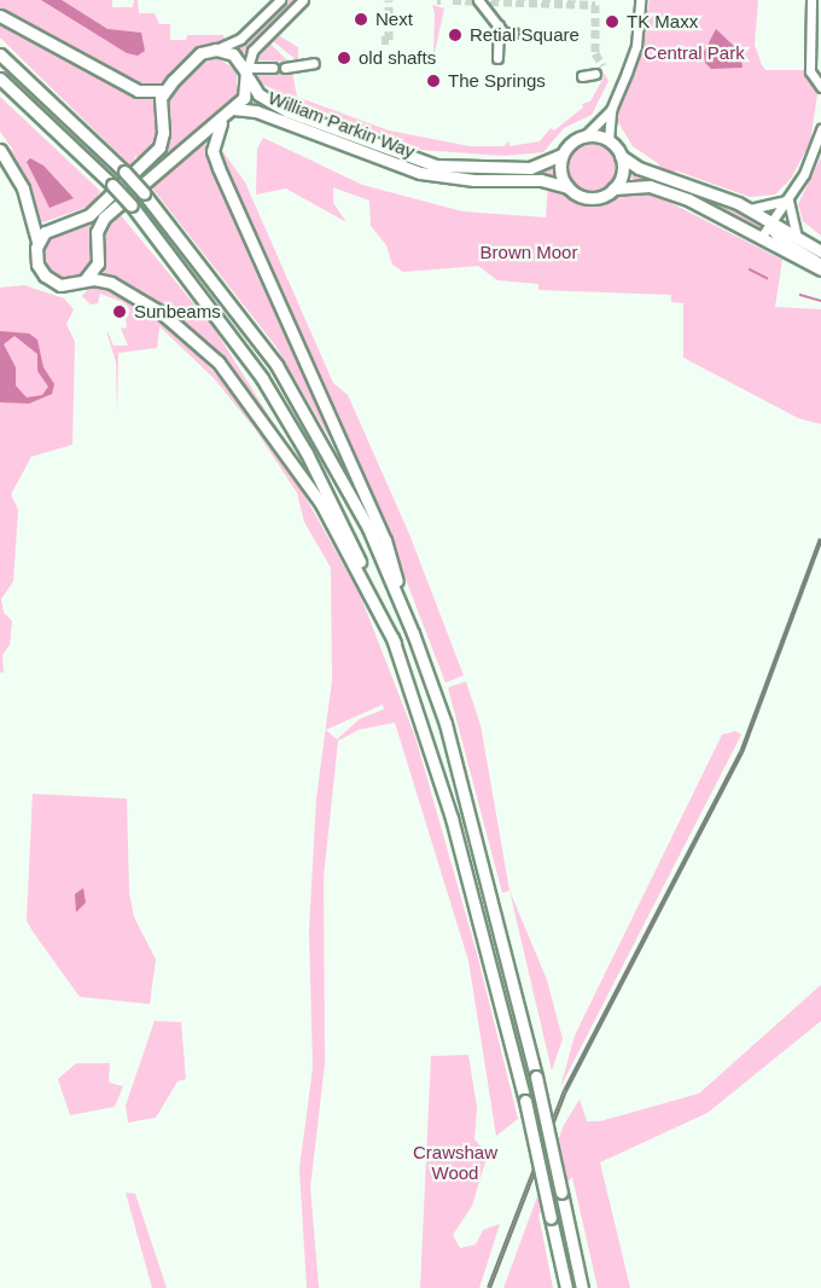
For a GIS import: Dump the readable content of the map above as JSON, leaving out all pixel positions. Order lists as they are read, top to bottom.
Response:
{
  "streets": {
    "highway": ["William Parkin Way"]
  },
  "parks": ["Central Park", "Brown Moor", "Crawshaw Wood"],
  "places": [
    "Next",
    "TK Maxx",
    "Retial Square",
    "old shafts",
    "The Springs",
    "Sunbeams"
  ]
}
